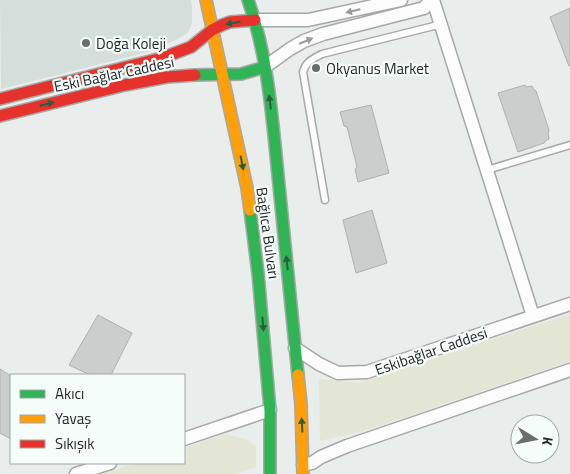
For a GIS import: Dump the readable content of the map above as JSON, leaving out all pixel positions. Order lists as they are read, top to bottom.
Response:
{
  "streets": {
    "main road": ["Eski Bağlar Caddesi", "Bağlıca Bulvarı"],
    "street": ["Eskibağlar Caddesi"]
  },
  "crossings": [
    ["Eski Bağlar Caddesi", "Bağlıca Bulvarı"],
    ["Bağlıca Bulvarı", "Eskibağlar Caddesi"]
  ],
  "places": ["Doğa Koleji", "Okyanus Market"],
  "legend": ["Akıcı", "Yavaş", "Sıkışık"],
  "north": "right"
}
